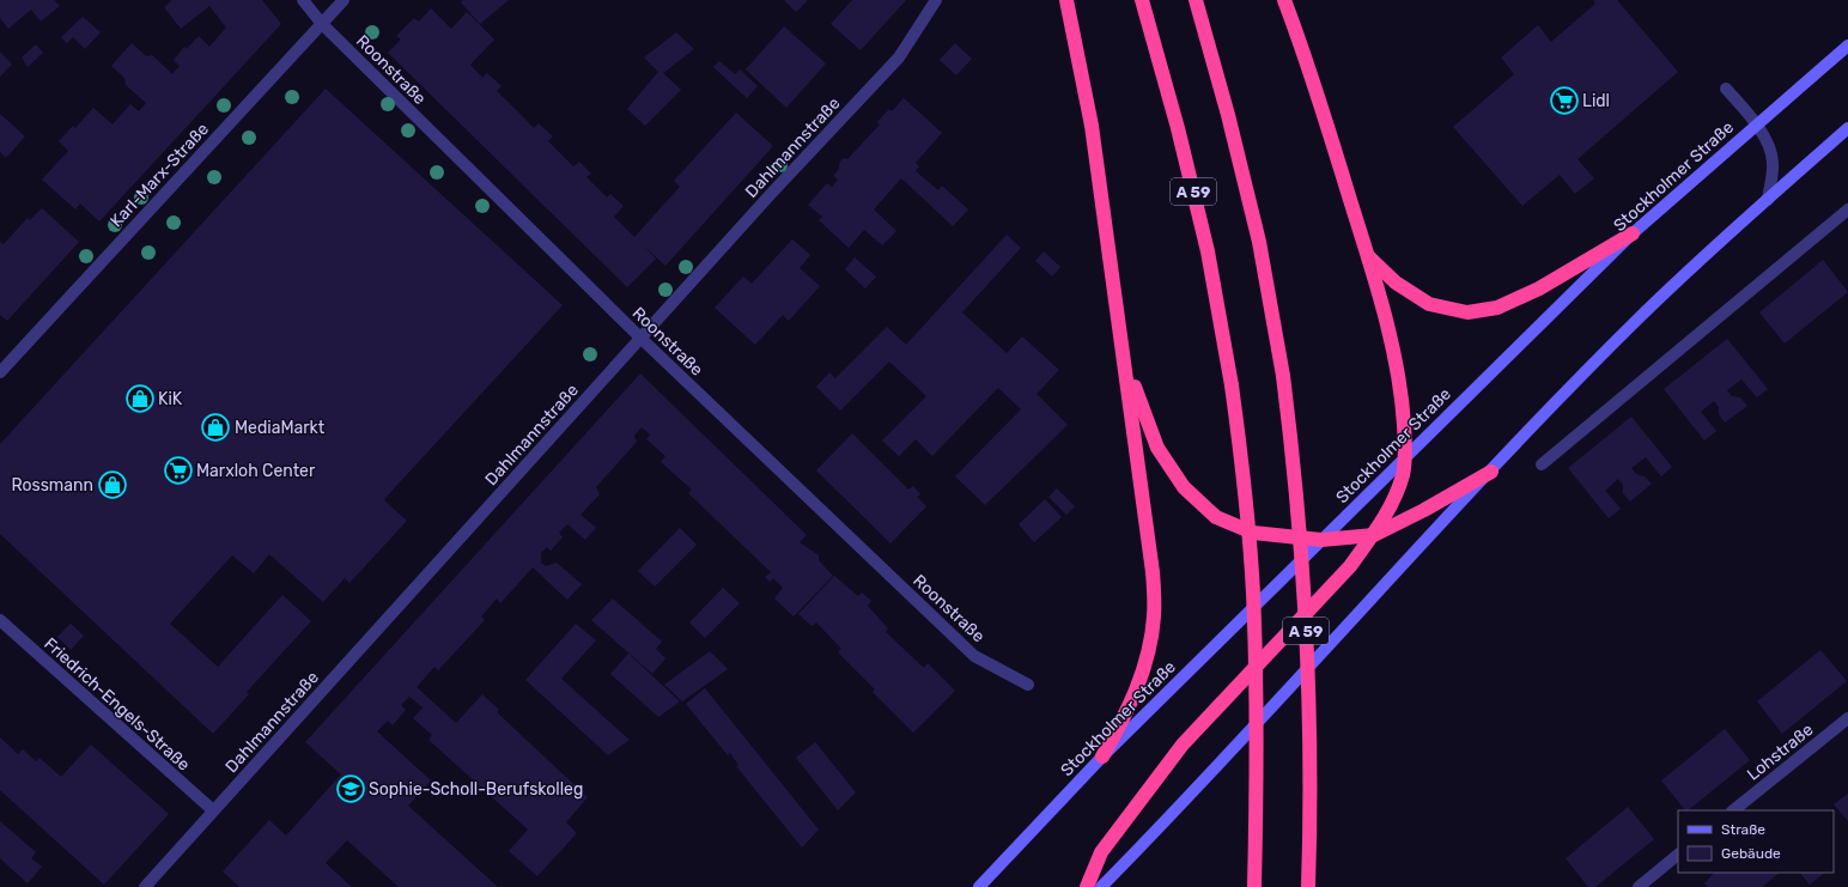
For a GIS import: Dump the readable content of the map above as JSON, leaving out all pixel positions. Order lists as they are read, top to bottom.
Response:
{
  "streets": {
    "highway": ["A 59"],
    "main road": ["Stockholmer Straße"],
    "street": [
      "Roonstraße",
      "Dahlmannstraße",
      "Karl-Marx-Straße",
      "Friedrich-Engels-Straße",
      "Lohstraße"
    ]
  },
  "crossings": [
    ["Roonstraße", "Dahlmannstraße"],
    ["Roonstraße", "Karl-Marx-Straße"],
    ["Dahlmannstraße", "Friedrich-Engels-Straße"]
  ],
  "places": {
    "supermarket": ["Lidl", "Marxloh Center"],
    "shop": ["KiK", "MediaMarkt", "Rossmann"],
    "school or university": ["Sophie-Scholl-Berufskolleg"]
  },
  "legend": ["Straße", "Gebäude"]
}
